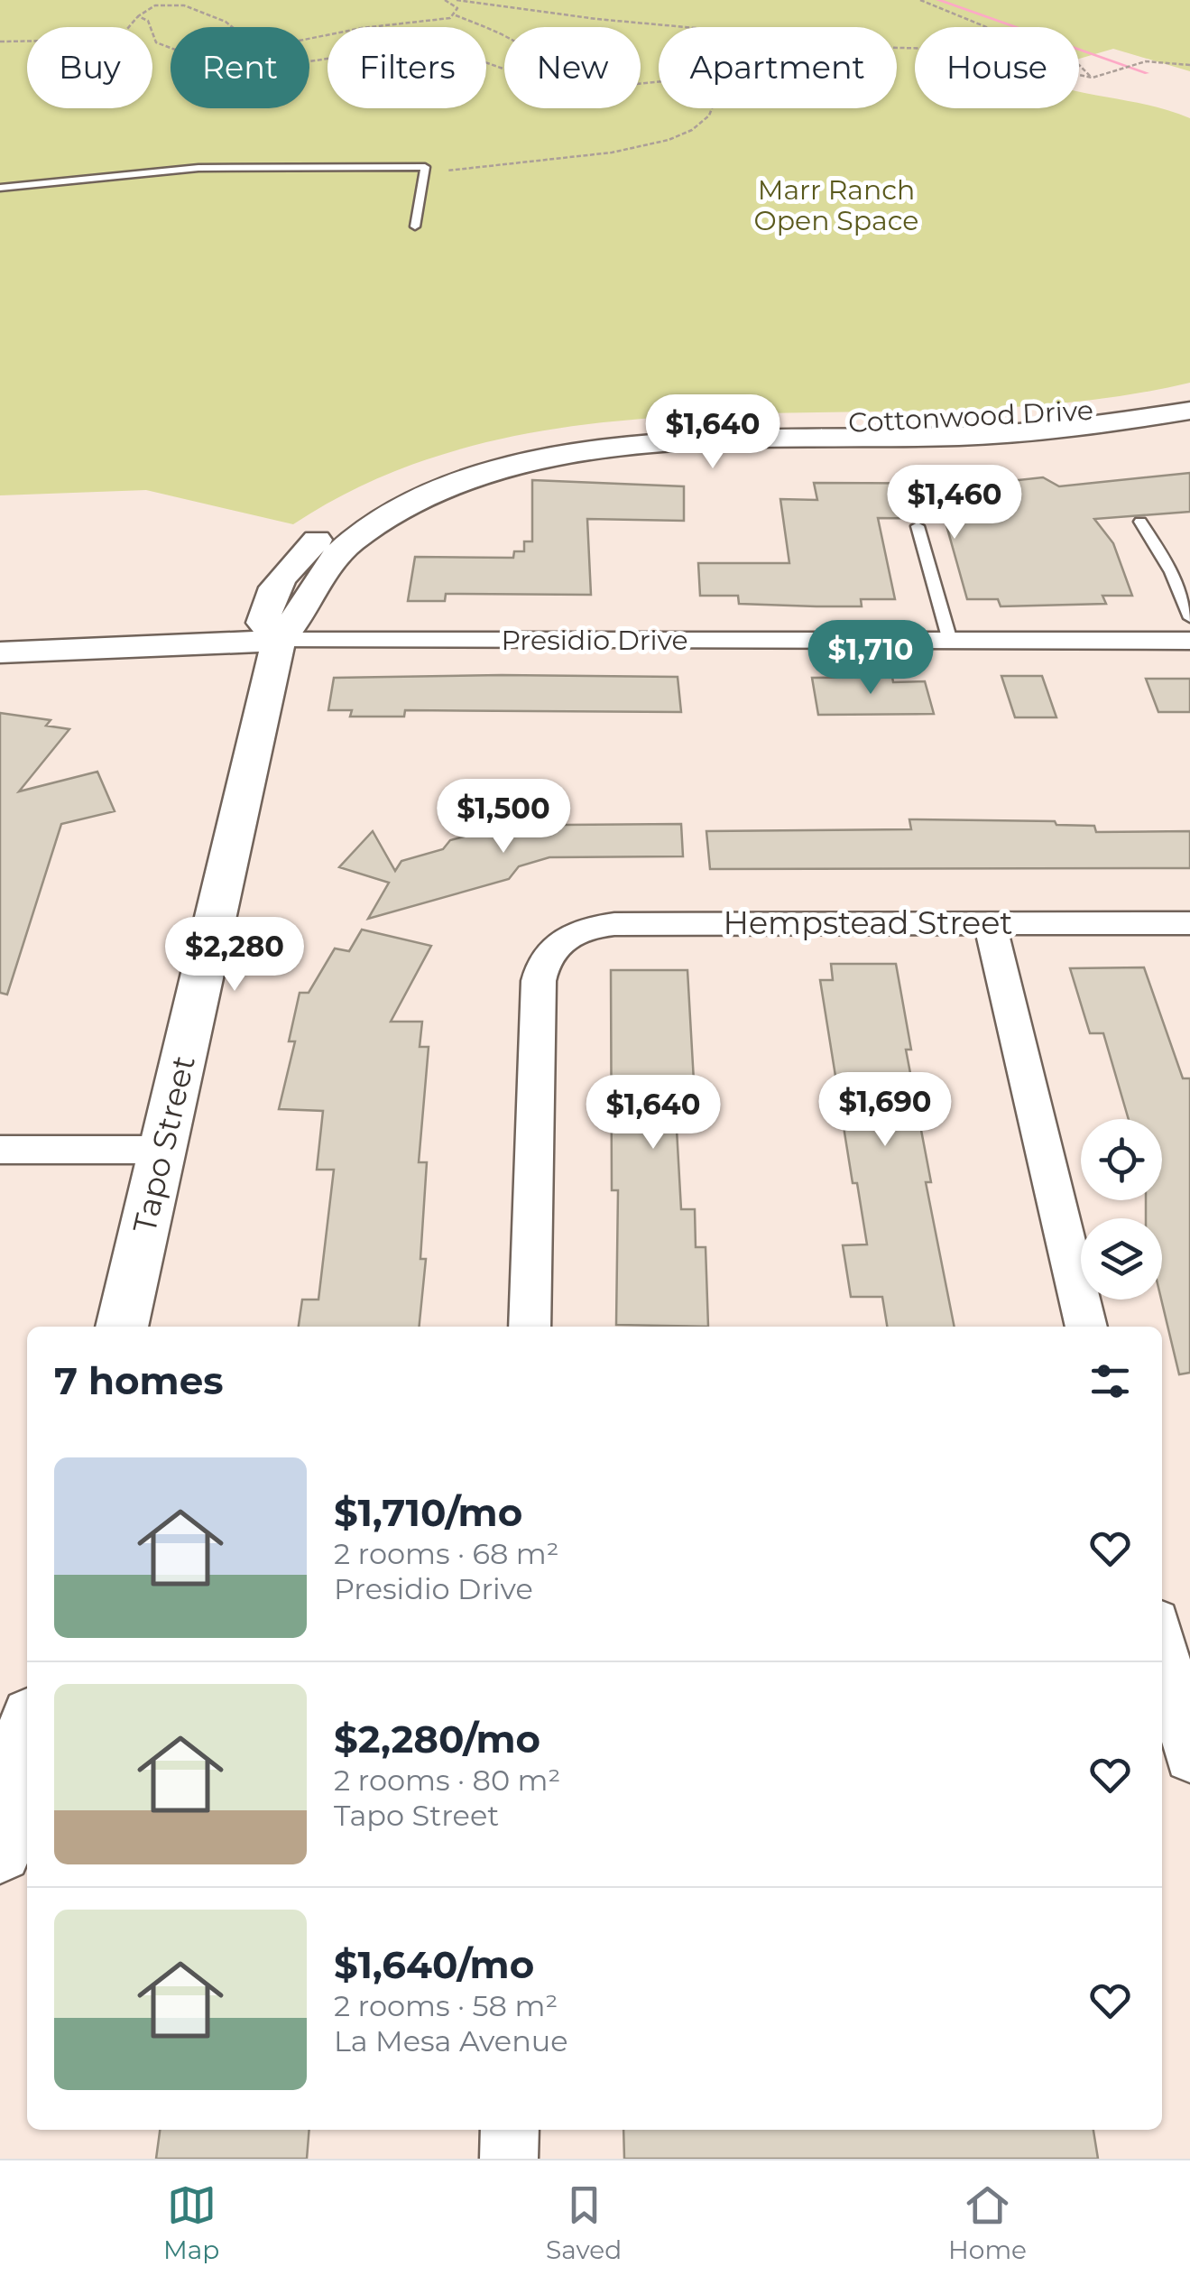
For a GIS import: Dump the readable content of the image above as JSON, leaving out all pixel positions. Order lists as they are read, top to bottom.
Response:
{
  "streets": {
    "street": [
      "Cottonwood Drive",
      "Presidio Drive",
      "Hempstead Street",
      "Tapo Street"
    ]
  },
  "crossings": [
    ["Cottonwood Drive", "Presidio Drive"],
    ["Cottonwood Drive", "Tapo Street"],
    ["Presidio Drive", "Tapo Street"]
  ],
  "parks": ["Marr Ranch Open Space"],
  "page": {
    "chip": [
      "Buy",
      "Rent",
      "Filters",
      "New",
      "Apartment",
      "House"
    ],
    "price": [
      "$1,640",
      "$1,460",
      "$1,710",
      "$1,500",
      "$2,280",
      "$1,690",
      "$1,640"
    ],
    "heading": "7 homes",
    "list": [
      {
        "name": "$1,710/mo",
        "note": "2 rooms · 68 m² · Presidio Drive"
      },
      {
        "name": "$2,280/mo",
        "note": "2 rooms · 80 m² · Tapo Street"
      },
      {
        "name": "$1,640/mo",
        "note": "2 rooms · 58 m² · La Mesa Avenue"
      }
    ],
    "tabs": ["Map", "Saved", "Home"]
  }
}
